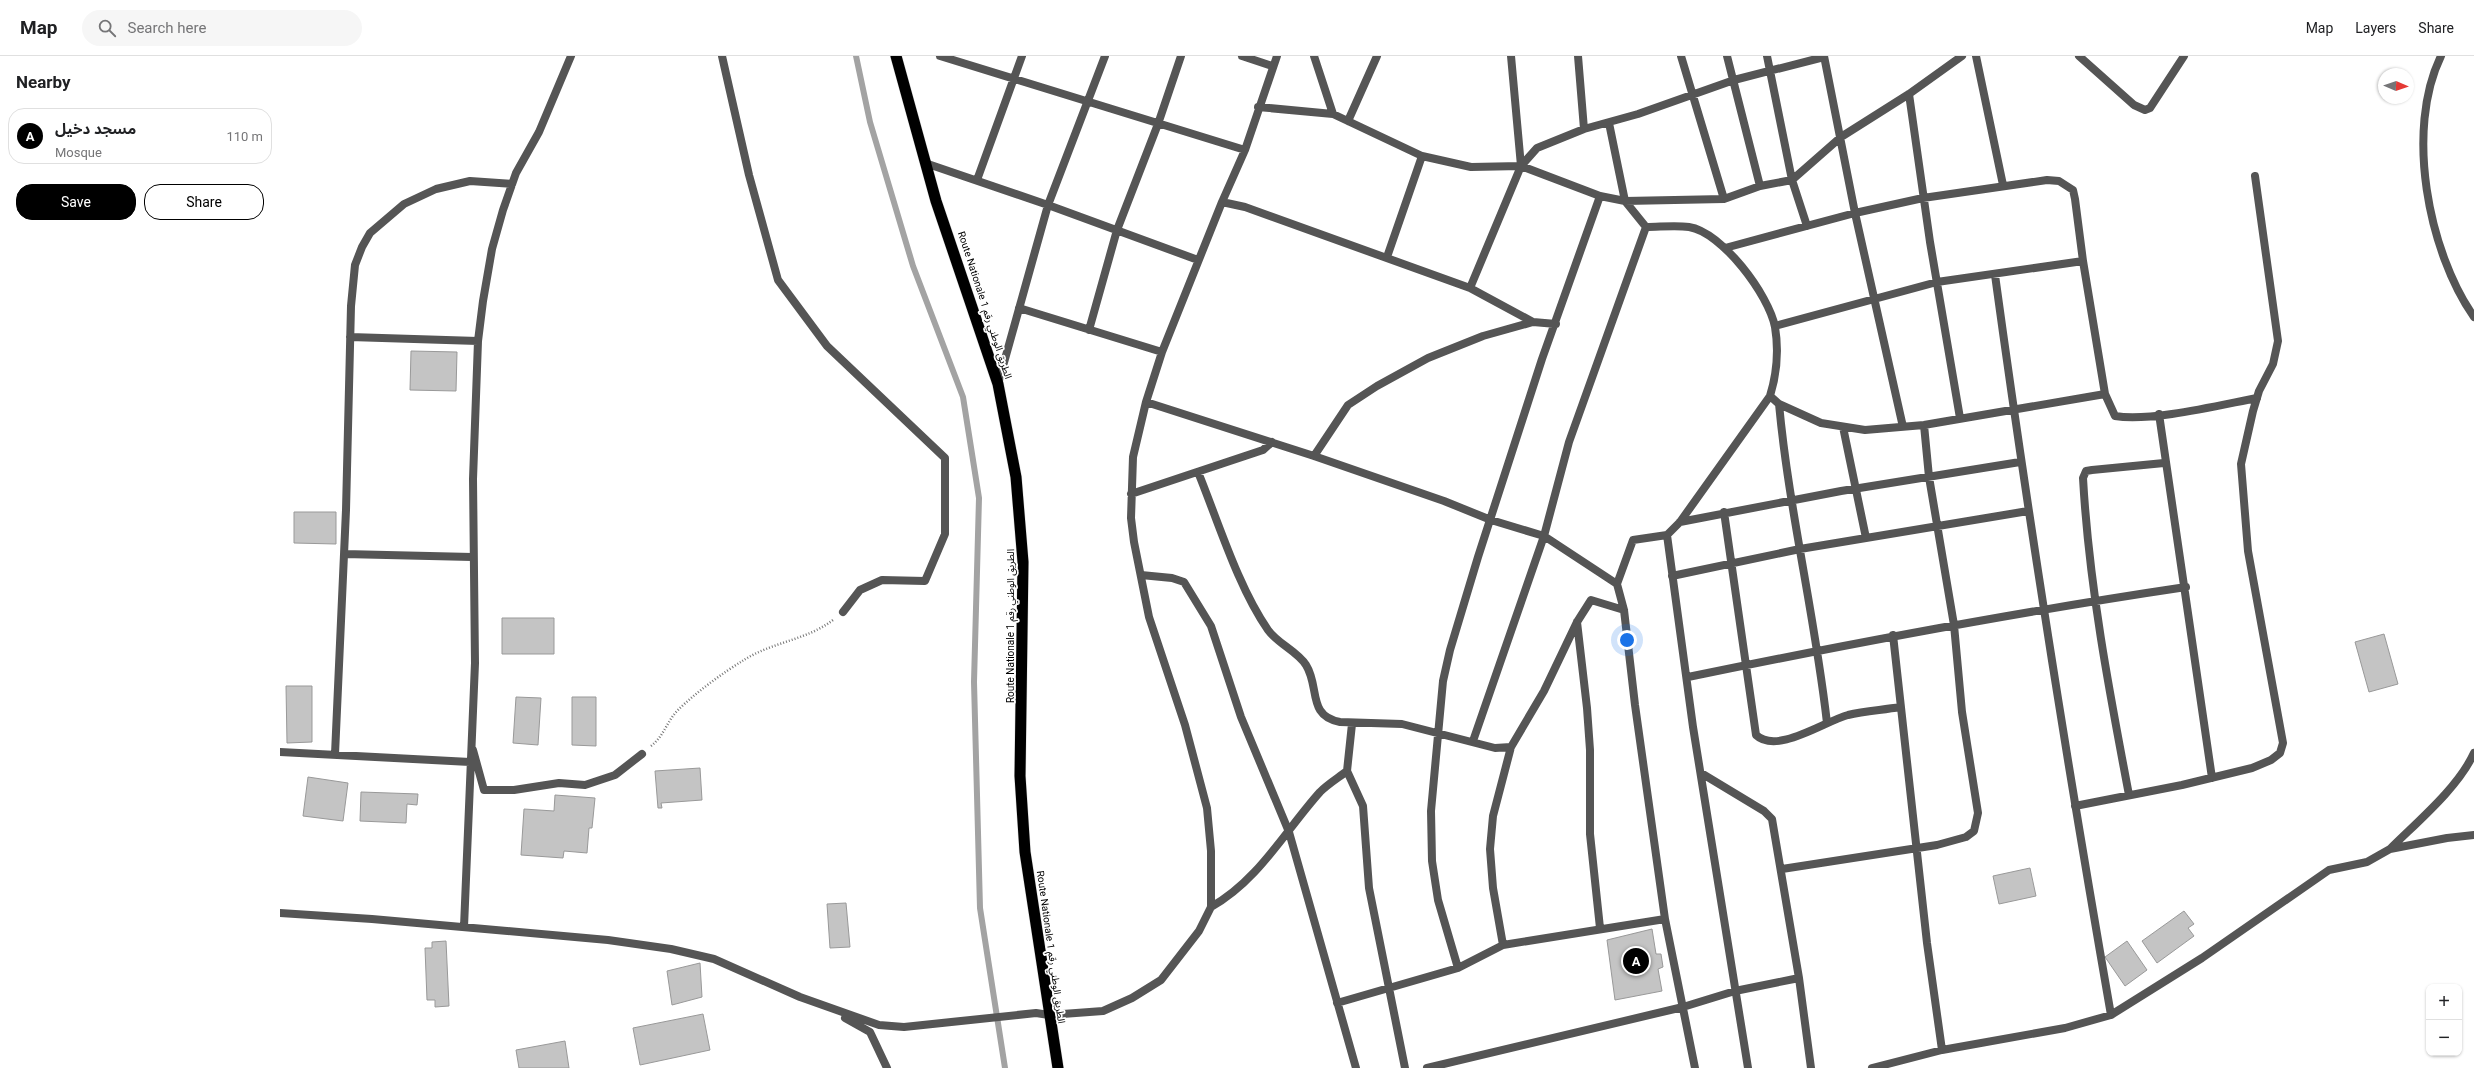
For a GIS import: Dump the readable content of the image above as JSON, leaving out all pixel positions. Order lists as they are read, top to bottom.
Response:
{
  "streets": {
    "highway": ["Route Nationale الطريق الوطني رقم 1"]
  },
  "north": "right",
  "page": {
    "header": "Map",
    "search": "Search here",
    "nav": ["Map", "Layers", "Share"],
    "heading": "Nearby",
    "list": [
      {
        "mark": "A",
        "name": "مسجد دخيل",
        "note": "Mosque",
        "value": "110 m"
      }
    ],
    "buttons": ["Save", "Share"],
    "pins": "A",
    "map_buttons": ["+", "−"]
  }
}
